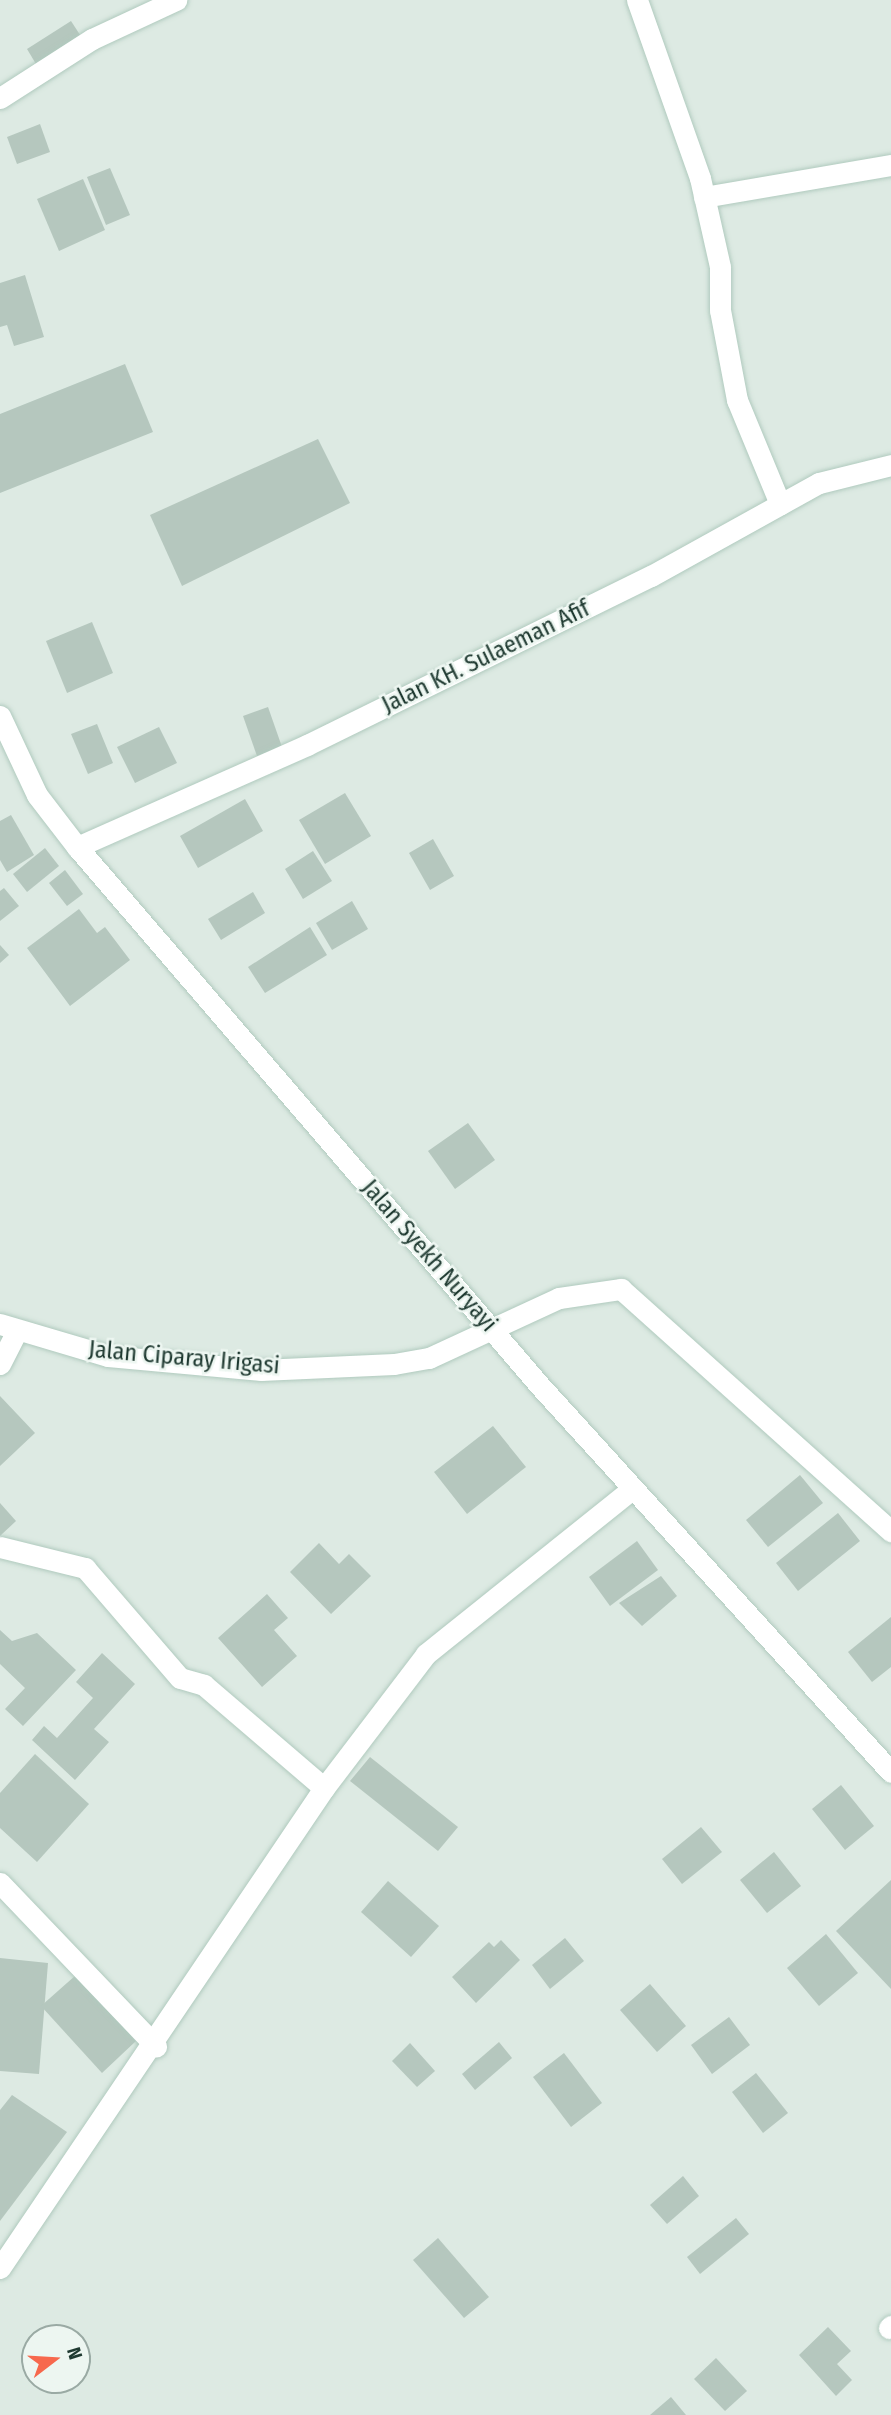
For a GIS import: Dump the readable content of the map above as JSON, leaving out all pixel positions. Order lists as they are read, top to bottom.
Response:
{
  "streets": {
    "street": ["Jalan KH. Sulaeman Afif", "Jalan Syekh Nuryayi", "Jalan Ciparay Irigasi"]
  },
  "crossings": [
    ["Jalan KH. Sulaeman Afif", "Jalan Syekh Nuryayi"],
    ["Jalan Syekh Nuryayi", "Jalan Ciparay Irigasi"]
  ],
  "north": "right"
}
